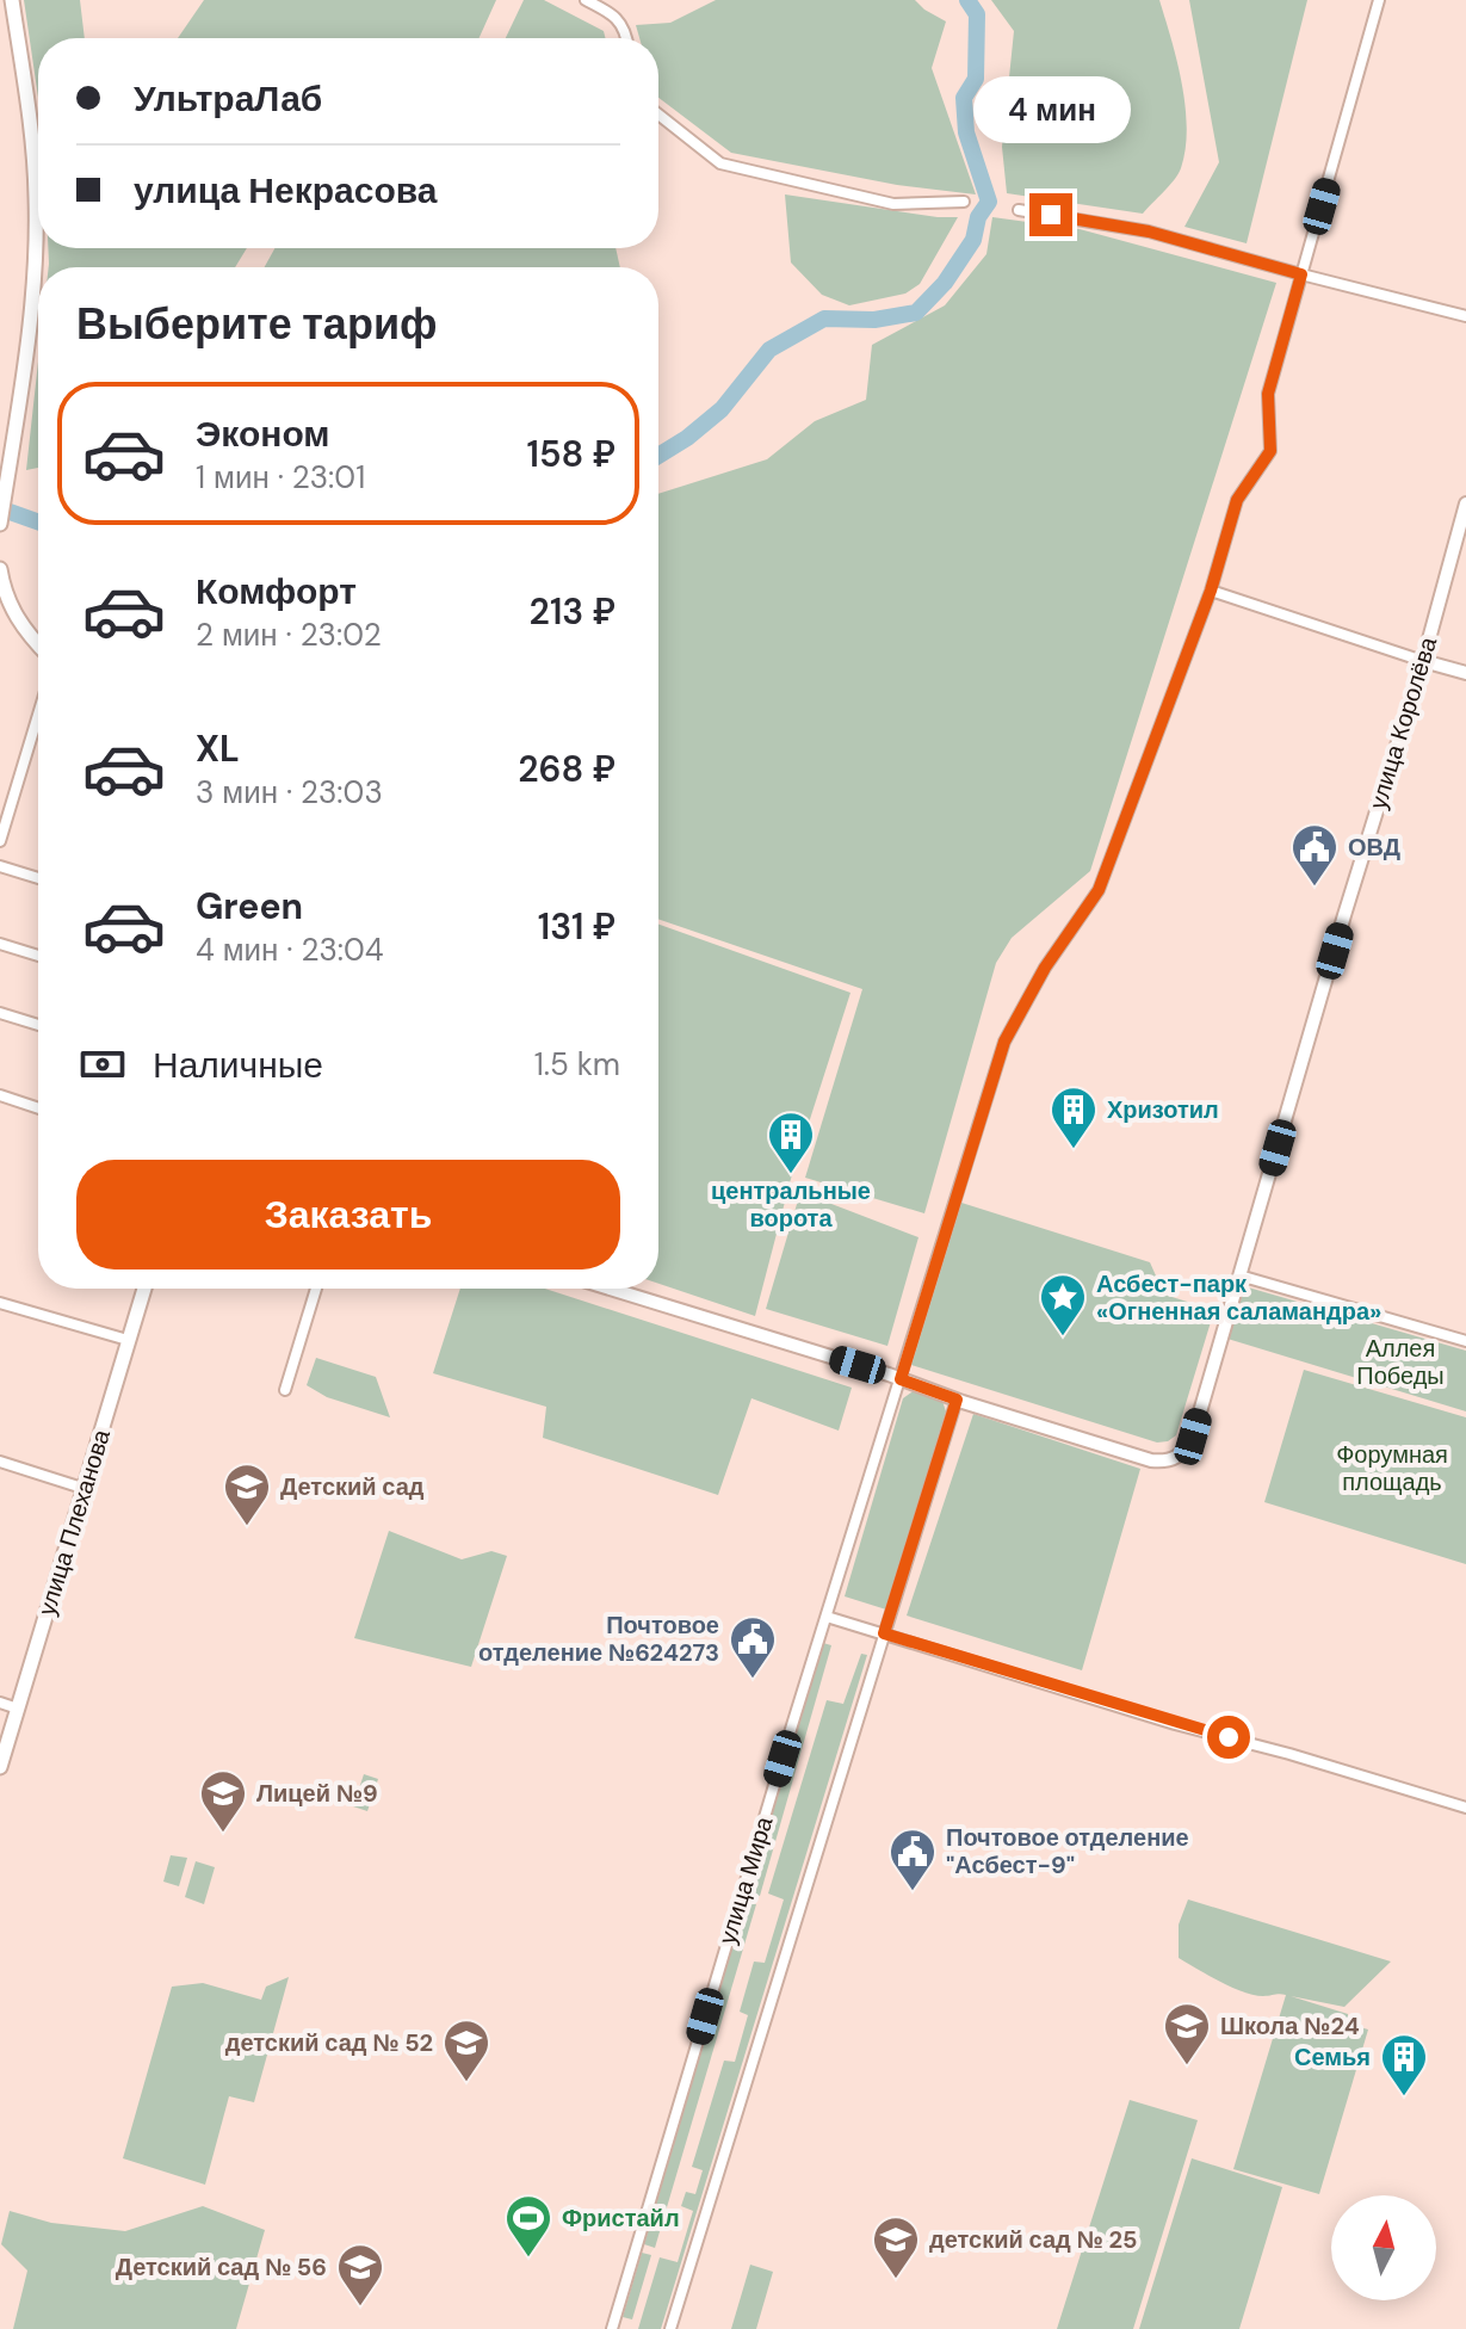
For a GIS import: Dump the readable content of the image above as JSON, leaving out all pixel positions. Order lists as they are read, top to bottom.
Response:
{
  "streets": {
    "main road": ["улица Плеханова"],
    "street": ["улица Королёва", "улица Мира"]
  },
  "parks": ["Аллея Победы", "Форумная площадь"],
  "places": {
    "public building": ["ОВД", "Почтовое отделение №624273", "Почтовое отделение \"Асбест-9\""],
    "building": ["Хризотил", "центральные ворота", "Семья"],
    "place": ["Асбест-парк «Огненная саламандра»"],
    "school or university": [
      "Детский сад",
      "Лицей №9",
      "Школа №24",
      "детский сад № 52",
      "детский сад № 25",
      "Детский сад № 56"
    ],
    "sports": ["Фристайл"]
  },
  "north": "top",
  "page": {
    "banner": ["УльтраЛаб", "улица Некрасова"],
    "bubble": "4 мин",
    "heading": "Выберите тариф",
    "list": [
      {
        "name": "Эконом",
        "note": "1 мин · 23:01",
        "value": "158 ₽"
      },
      {
        "name": "Комфорт",
        "note": "2 мин · 23:02",
        "value": "213 ₽"
      },
      {
        "name": "XL",
        "note": "3 мин · 23:03",
        "value": "268 ₽"
      },
      {
        "name": "Green",
        "note": "4 мин · 23:04",
        "value": "131 ₽"
      }
    ],
    "pay": ["Наличные", "1.5 km"],
    "buttons": "Заказать"
  }
}
